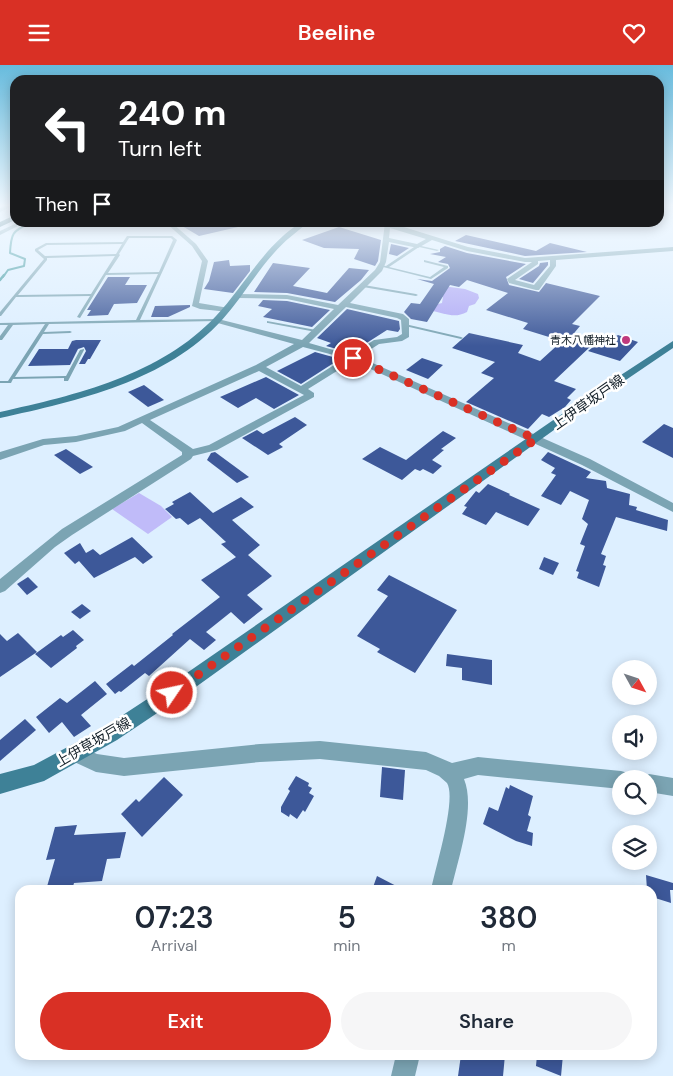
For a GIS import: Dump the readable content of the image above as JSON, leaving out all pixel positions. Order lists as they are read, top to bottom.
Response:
{
  "streets": {
    "main road": ["上伊草坂戸線"]
  },
  "places": ["青木八幡神社"],
  "north": "bottom right",
  "page": {
    "header": "Beeline",
    "turn": ["240 m", "Turn left"],
    "then": "Then",
    "eta": [
      "07:23",
      "Arrival",
      "5",
      "min",
      "380",
      "m"
    ],
    "buttons": ["Exit", "Share"]
  }
}
